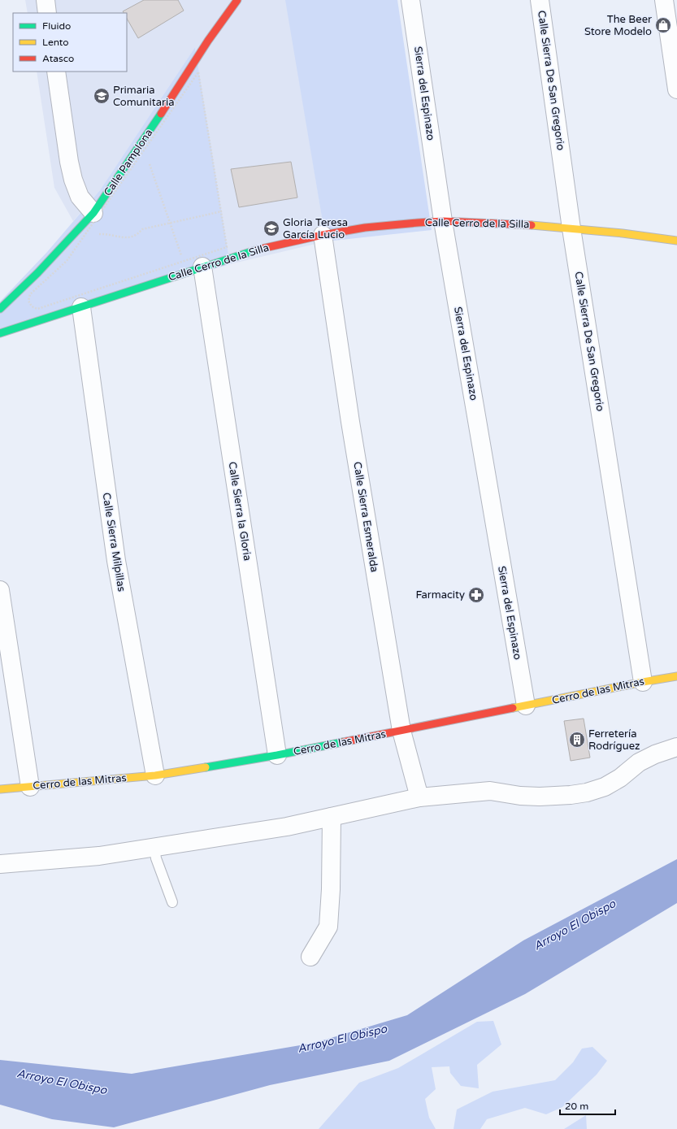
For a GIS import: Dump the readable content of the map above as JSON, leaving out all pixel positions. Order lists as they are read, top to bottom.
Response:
{
  "streets": {
    "street": [
      "Calle Sierra De San Gregorio",
      "Sierra del Espinazo",
      "Calle Pamplona",
      "Calle Cerro de la Silla",
      "Calle Sierra la Gloria",
      "Calle Sierra Esmeralda",
      "Calle Sierra Milpillas",
      "Cerro de las Mitras"
    ]
  },
  "crossings": [
    ["Calle Sierra De San Gregorio", "Calle Cerro de la Silla"],
    ["Calle Sierra De San Gregorio", "Cerro de las Mitras"],
    ["Sierra del Espinazo", "Calle Cerro de la Silla"],
    ["Sierra del Espinazo", "Cerro de las Mitras"],
    ["Calle Cerro de la Silla", "Calle Sierra la Gloria"],
    ["Calle Cerro de la Silla", "Calle Sierra Esmeralda"],
    ["Calle Cerro de la Silla", "Calle Sierra Milpillas"],
    ["Calle Sierra la Gloria", "Cerro de las Mitras"],
    ["Calle Sierra Esmeralda", "Cerro de las Mitras"],
    ["Calle Sierra Milpillas", "Cerro de las Mitras"]
  ],
  "water": ["Arroyo El Obispo"],
  "places": {
    "shop": ["The Beer Store Modelo"],
    "school or university": ["Primaria Comunitaria", "Gloria Teresa García Lucio"],
    "pharmacy": ["Farmacity"],
    "building": ["Ferretería Rodríguez"]
  },
  "legend": ["Fluido", "Lento", "Atasco"],
  "scale_bar": "20 m"
}
